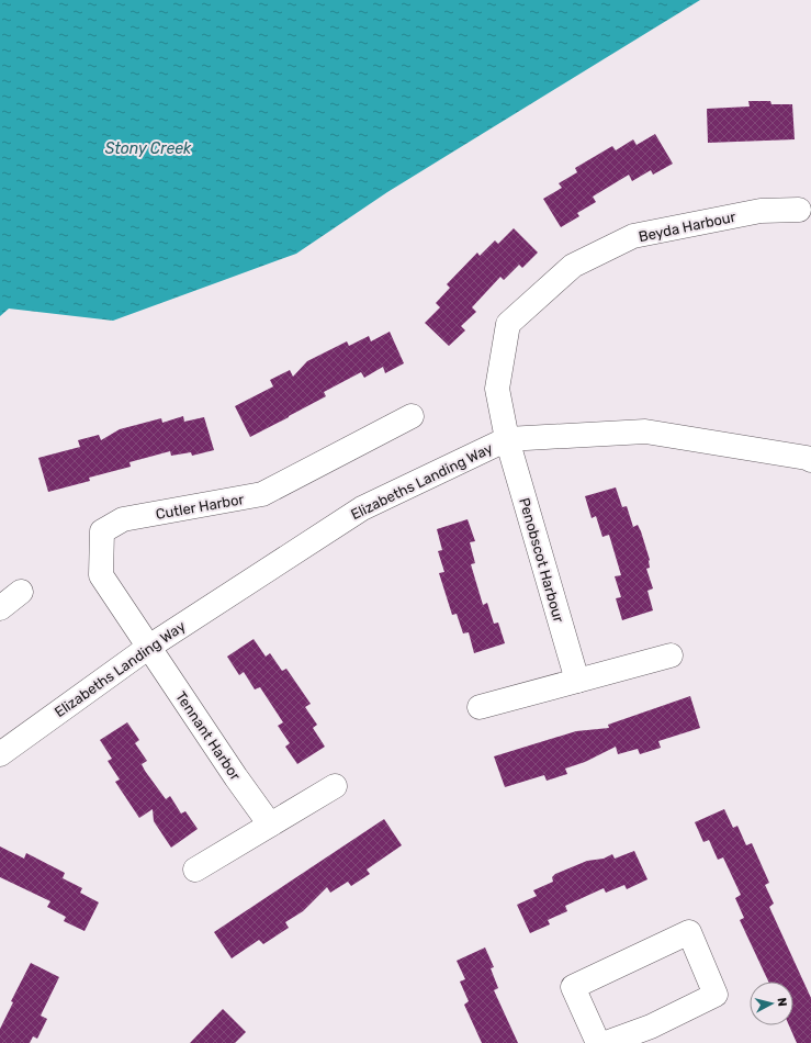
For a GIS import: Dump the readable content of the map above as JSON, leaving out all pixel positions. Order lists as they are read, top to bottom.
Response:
{
  "streets": {
    "street": [
      "Beyda Harbour",
      "Elizabeths Landing Way",
      "Cutler Harbor",
      "Penobscot Harbour",
      "Tennant Harbor"
    ]
  },
  "crossings": [
    ["Beyda Harbour", "Elizabeths Landing Way"],
    ["Beyda Harbour", "Penobscot Harbour"],
    ["Elizabeths Landing Way", "Cutler Harbor"],
    ["Elizabeths Landing Way", "Penobscot Harbour"],
    ["Elizabeths Landing Way", "Tennant Harbor"],
    ["Cutler Harbor", "Tennant Harbor"]
  ],
  "water": ["Stony Creek"],
  "north": "right"
}
